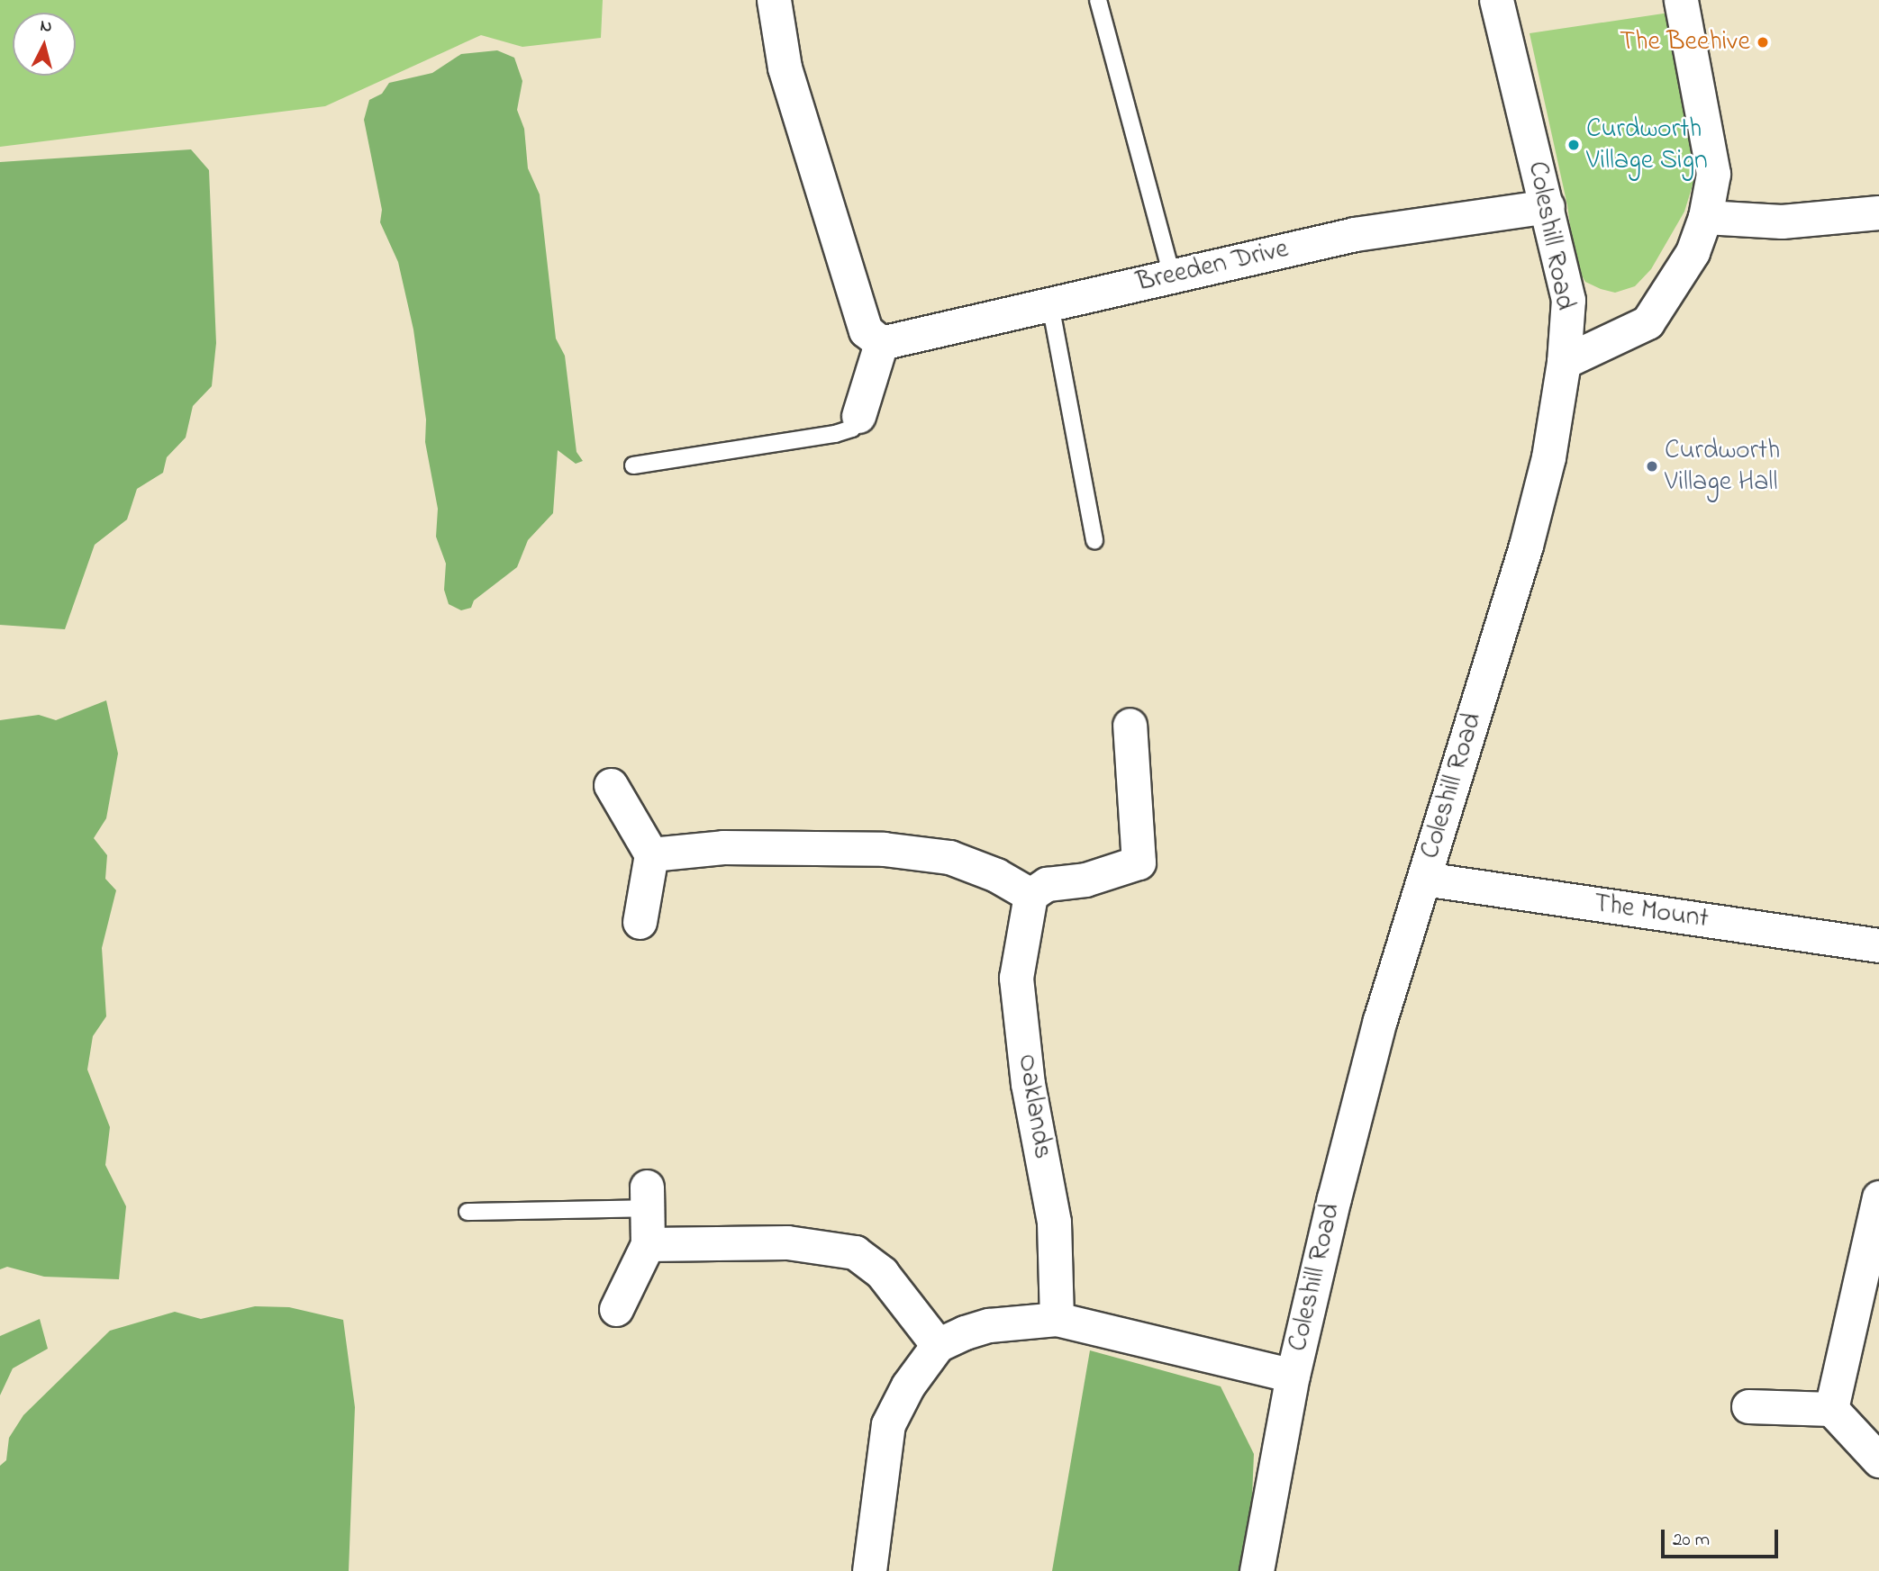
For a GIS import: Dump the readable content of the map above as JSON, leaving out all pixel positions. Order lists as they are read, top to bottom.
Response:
{
  "streets": {
    "street": [
      "Coleshill Road",
      "Breeden Drive",
      "The Mount",
      "Oaklands"
    ]
  },
  "crossings": [
    ["Coleshill Road", "Breeden Drive"],
    ["Coleshill Road", "The Mount"]
  ],
  "places": ["The Beehive", "Curdworth Village Sign", "Curdworth Village Hall"],
  "scale_bar": "20 m",
  "north": "top"
}
